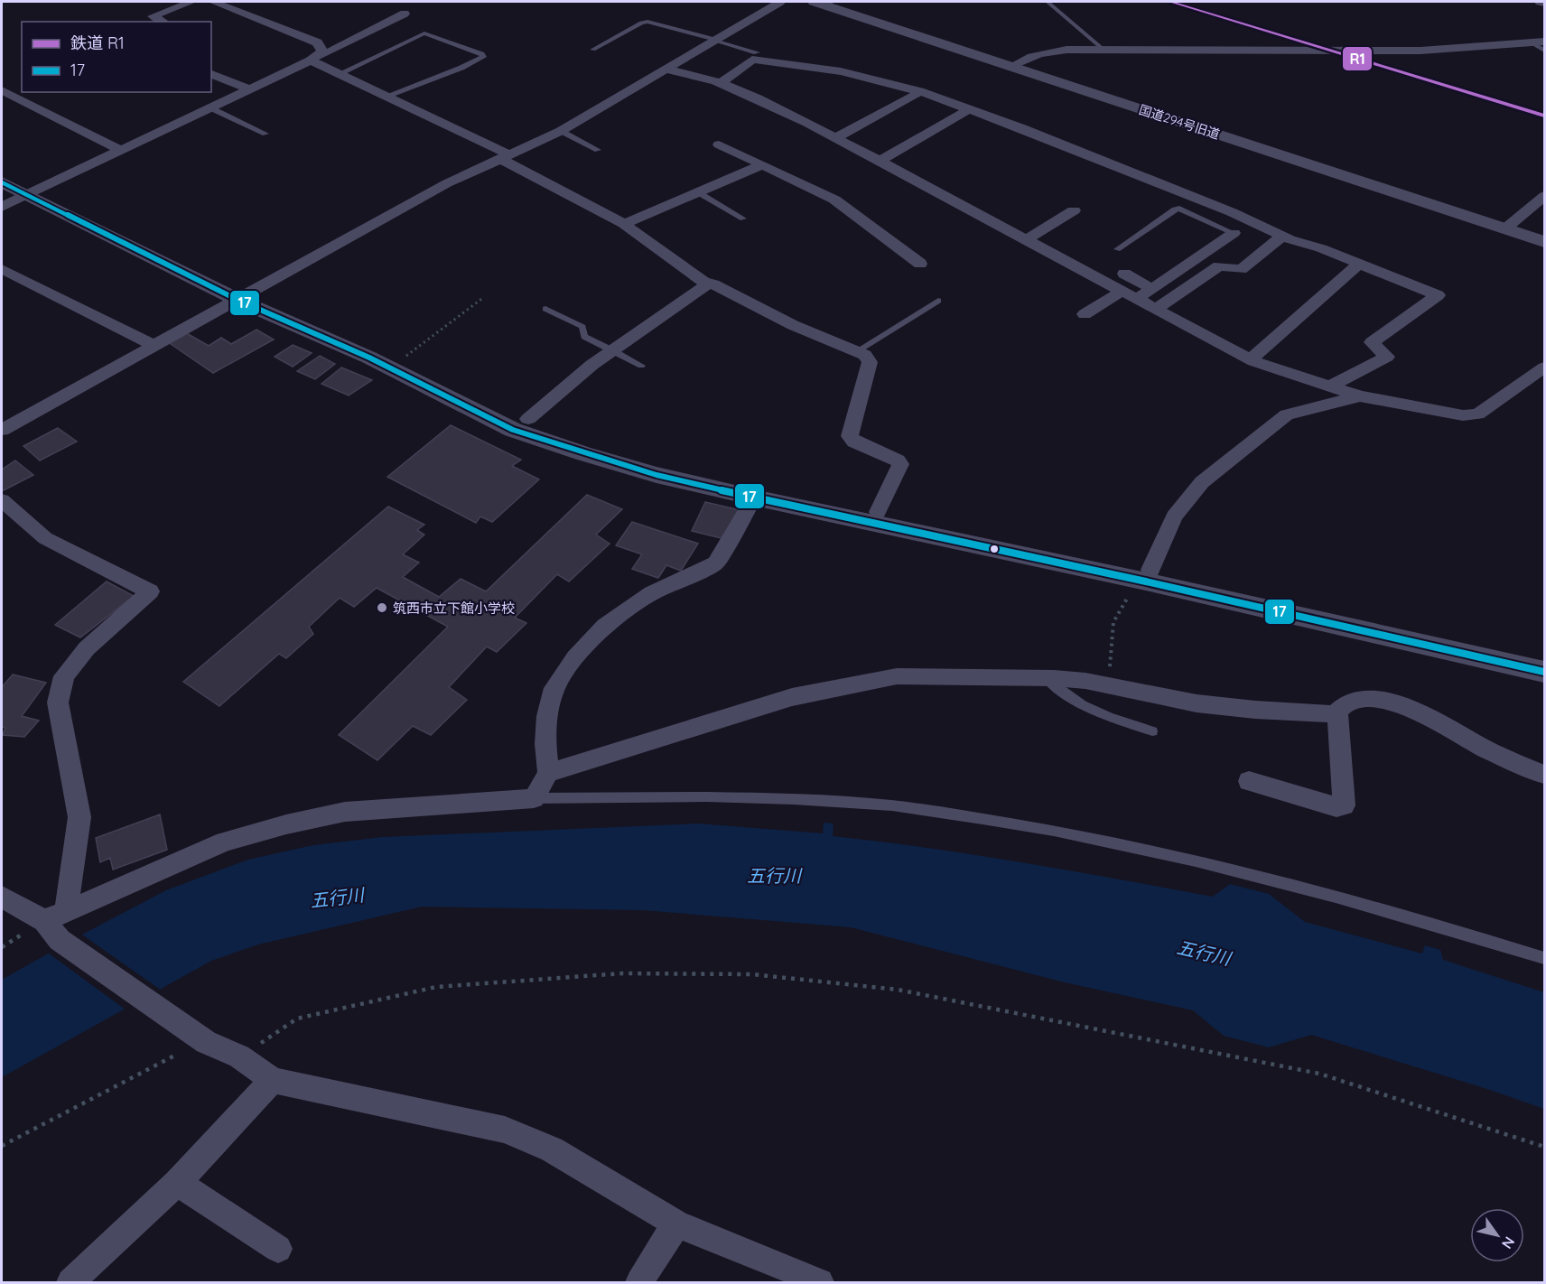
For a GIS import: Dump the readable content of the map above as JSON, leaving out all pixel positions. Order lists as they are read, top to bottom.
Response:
{
  "streets": {
    "street": ["国道294号旧道"]
  },
  "water": ["五行川"],
  "places": ["筑西市立下館小学校"],
  "lines": ["rail line R1", "transit line 17"],
  "legend": ["鉄道 R1", "17"],
  "north": "bottom right"
}
